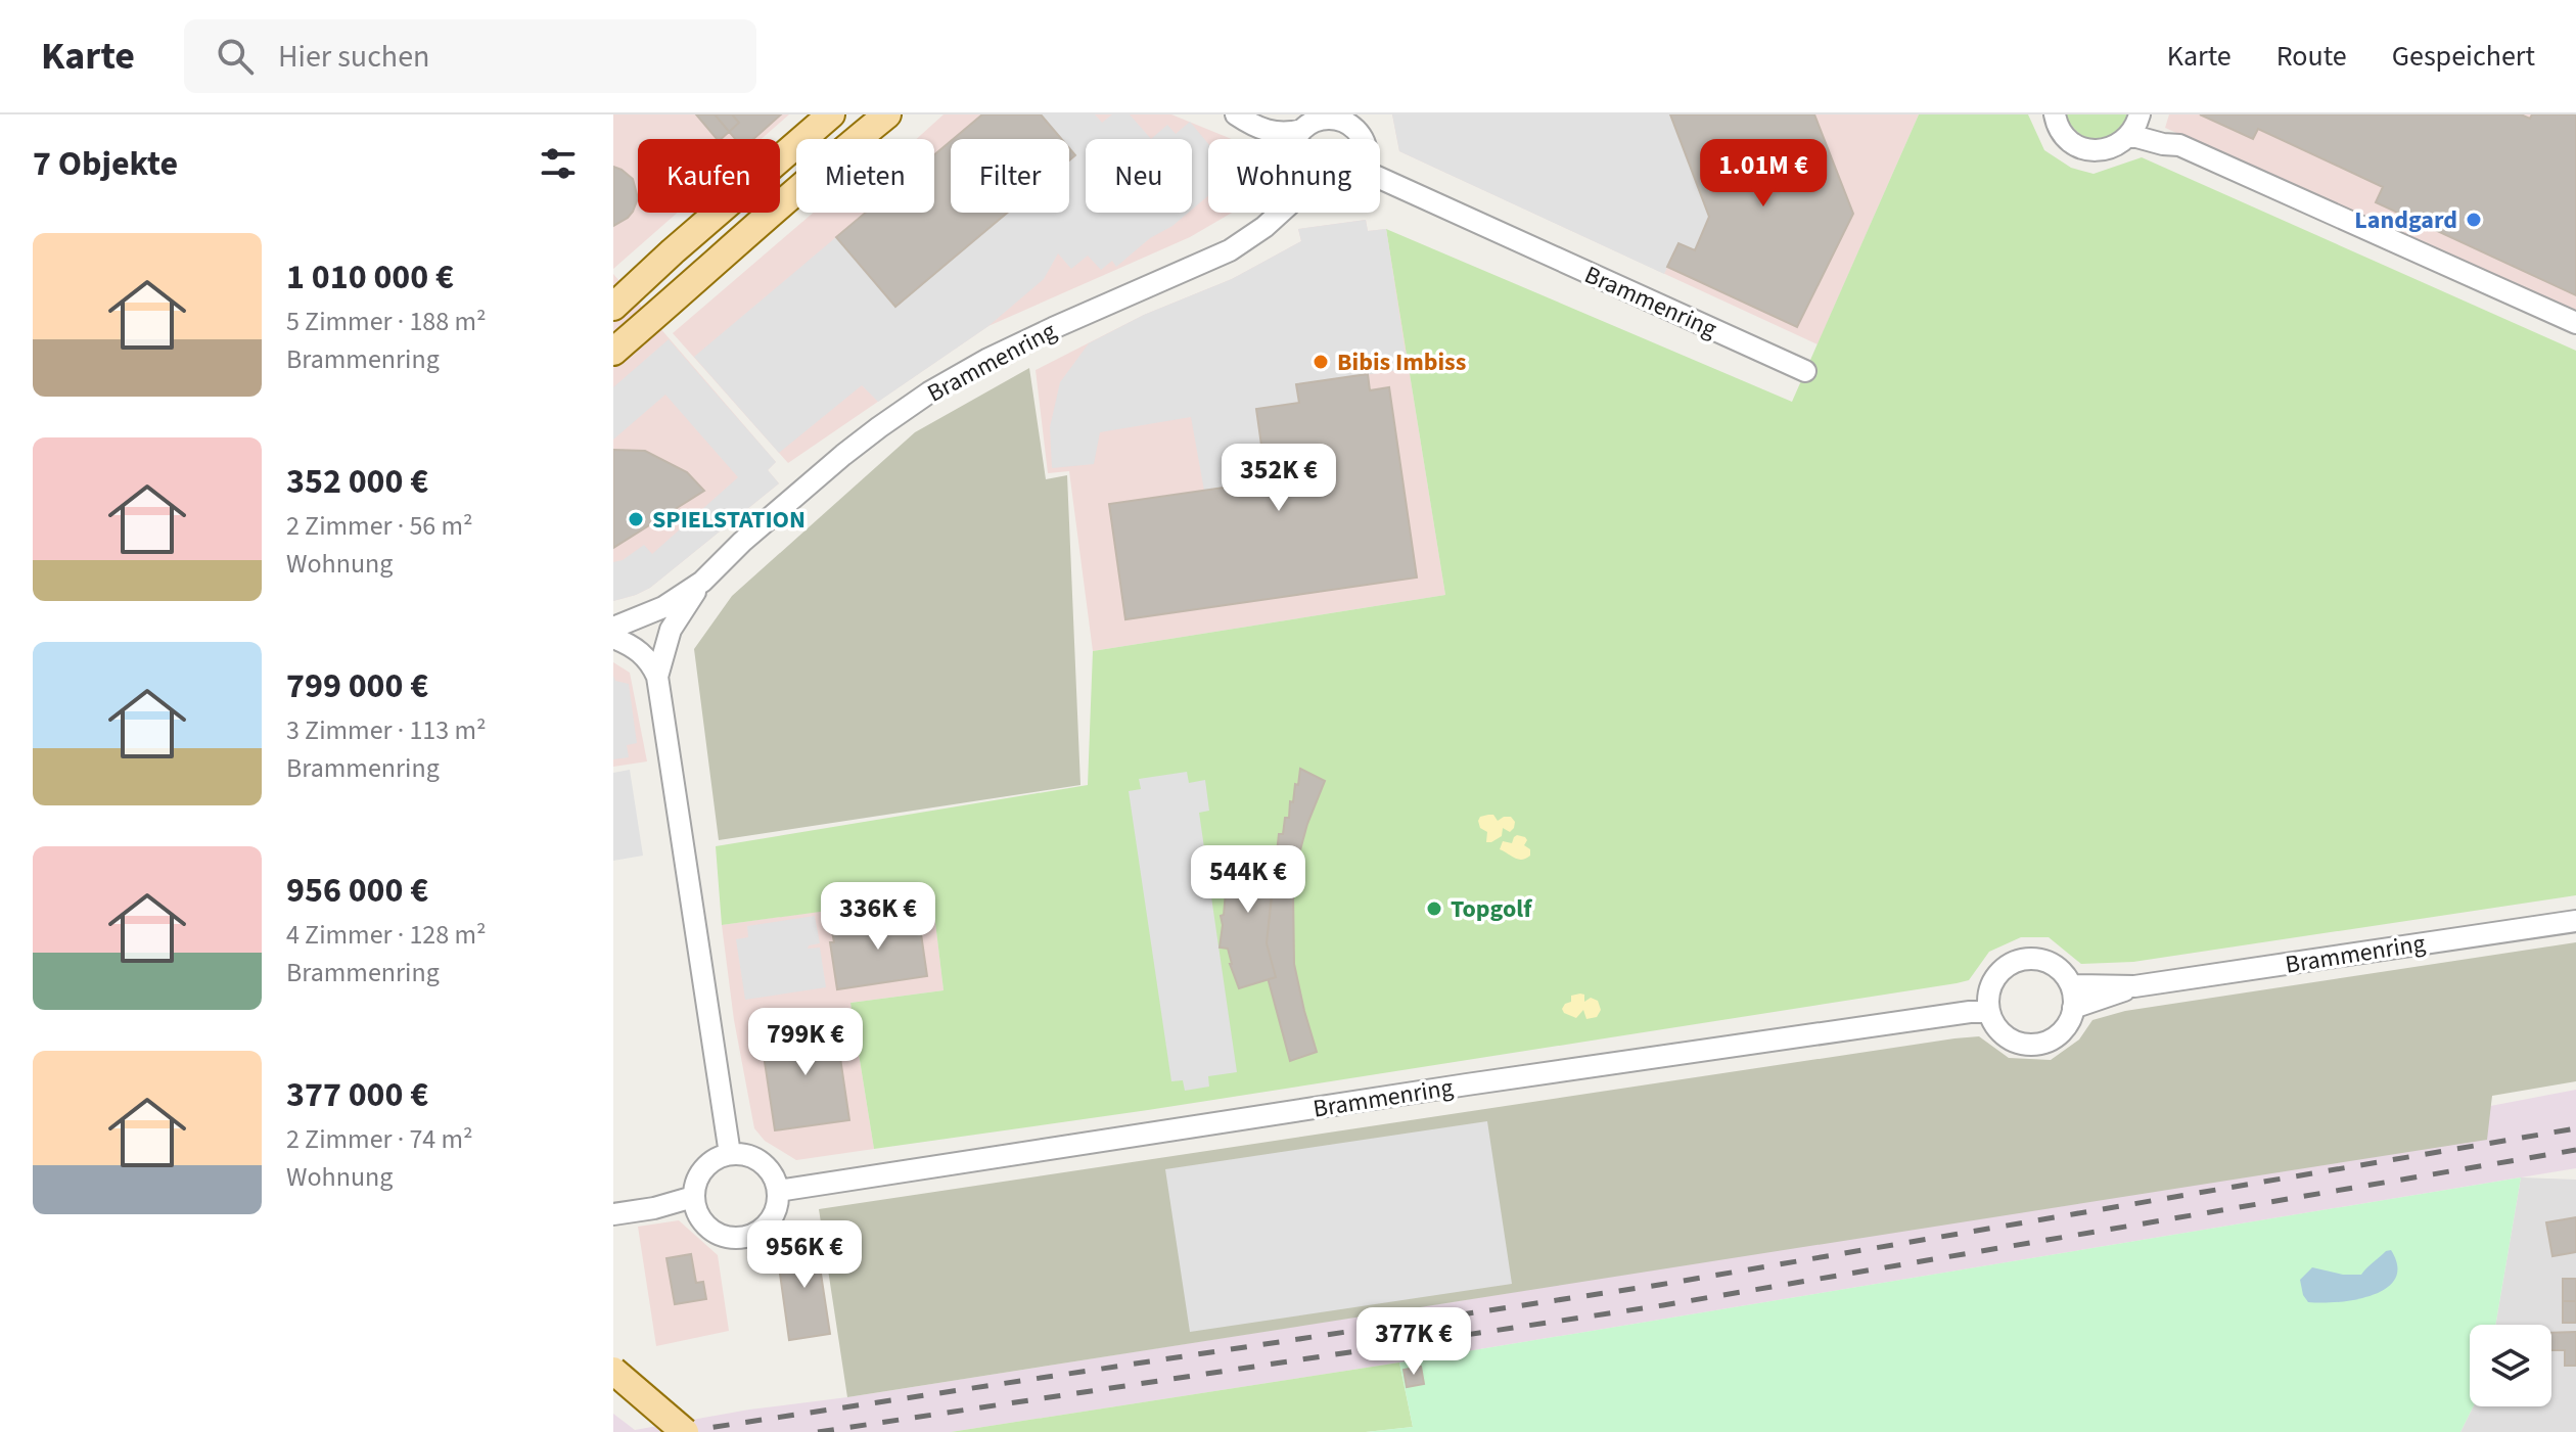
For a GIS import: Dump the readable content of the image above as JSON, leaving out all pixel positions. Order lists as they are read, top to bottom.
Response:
{
  "streets": {
    "street": ["Brammenring"]
  },
  "places": [
    "Landgard",
    "Bibis Imbiss",
    "SPIELSTATION",
    "Topgolf"
  ],
  "page": {
    "header": "Karte",
    "search": "Hier suchen",
    "nav": ["Karte", "Route", "Gespeichert"],
    "heading": "7 Objekte",
    "price": [
      "1.01M €",
      "352K €",
      "544K €",
      "336K €",
      "799K €",
      "956K €",
      "377K €"
    ],
    "chip": [
      "Kaufen",
      "Mieten",
      "Filter",
      "Neu",
      "Wohnung"
    ],
    "list": [
      {
        "name": "1 010 000 €",
        "note": "5 Zimmer · 188 m² · Brammenring"
      },
      {
        "name": "352 000 €",
        "note": "2 Zimmer · 56 m² · Wohnung"
      },
      {
        "name": "799 000 €",
        "note": "3 Zimmer · 113 m² · Brammenring"
      },
      {
        "name": "956 000 €",
        "note": "4 Zimmer · 128 m² · Brammenring"
      },
      {
        "name": "377 000 €",
        "note": "2 Zimmer · 74 m² · Wohnung"
      }
    ]
  }
}
